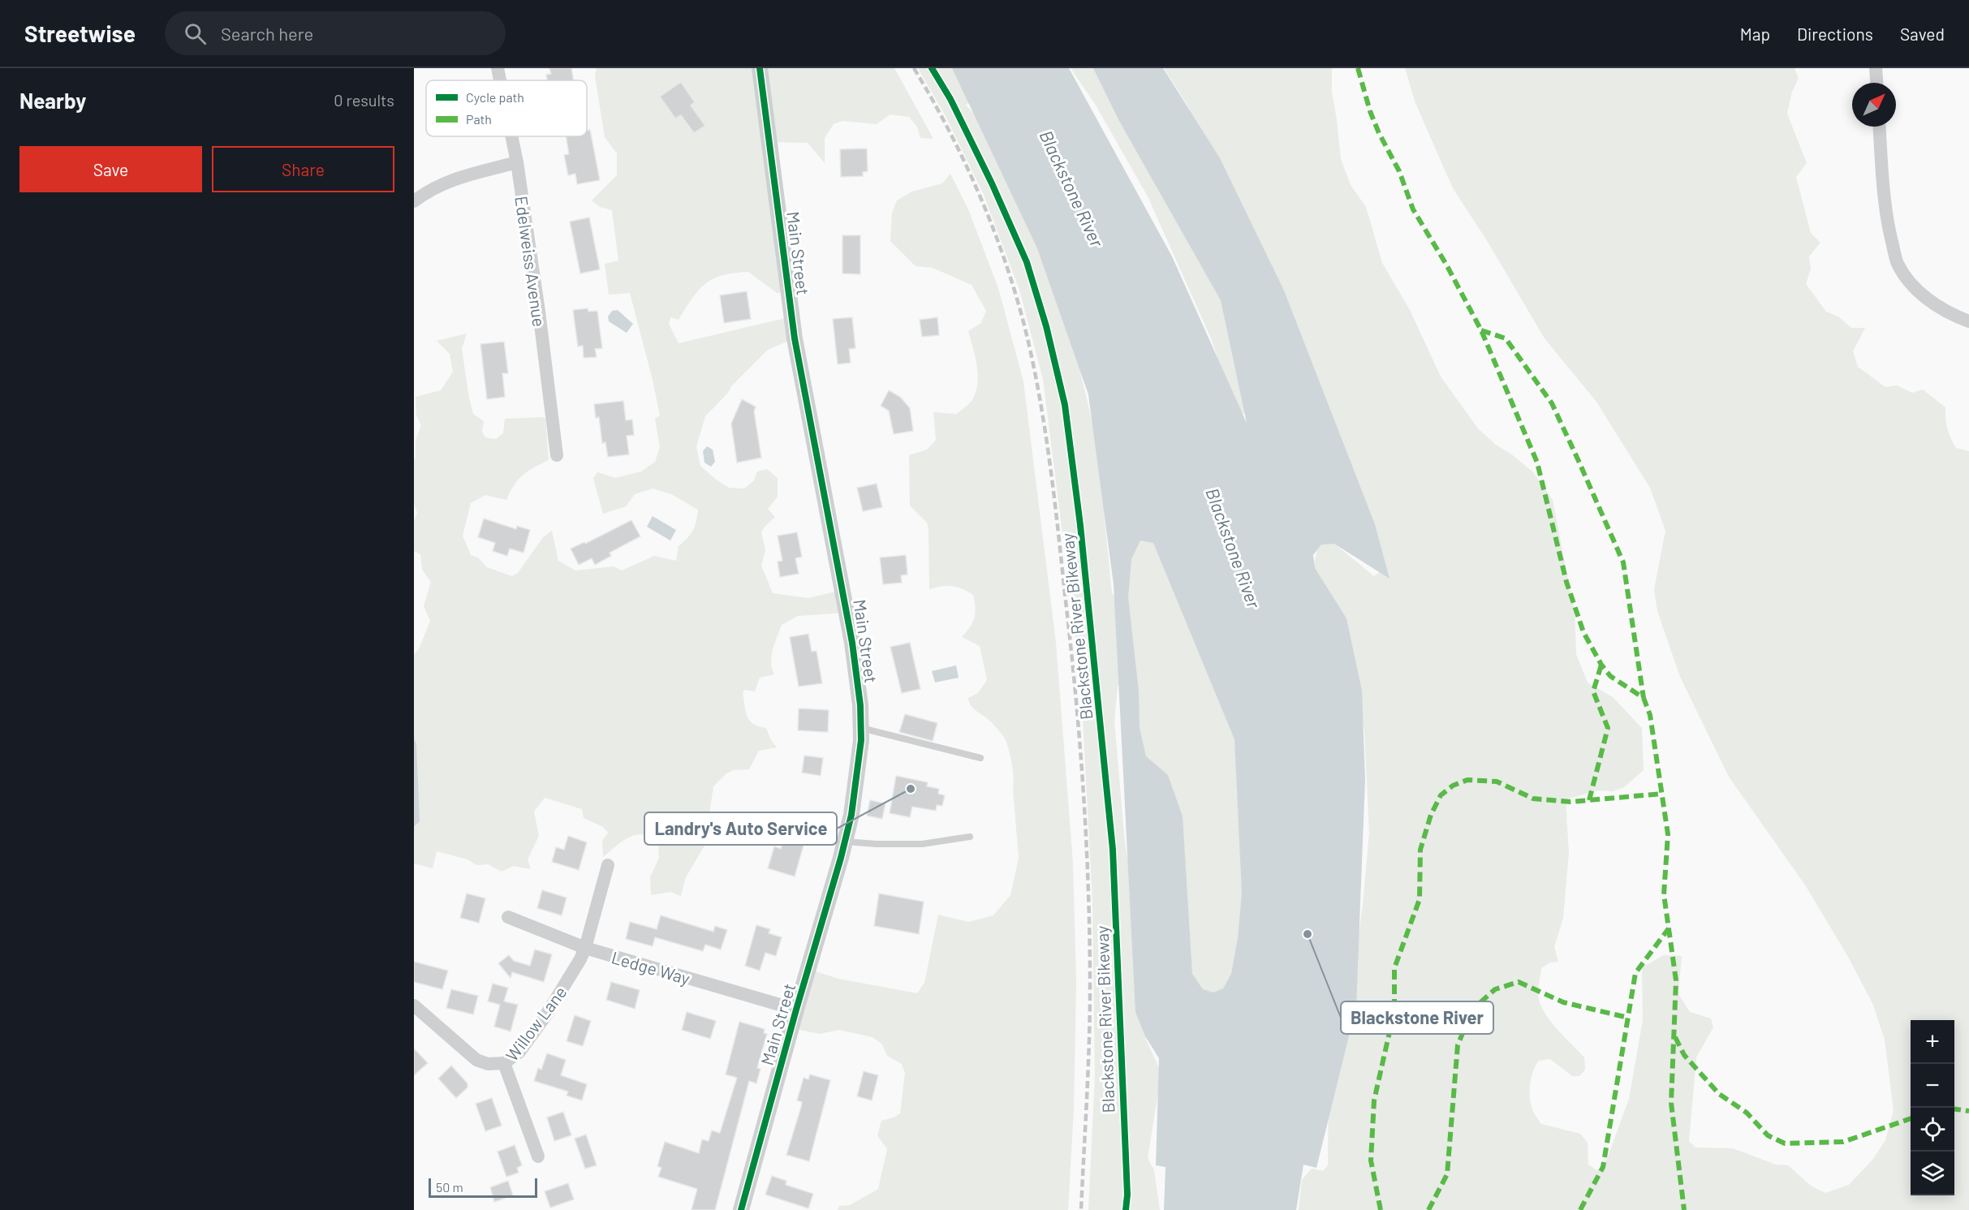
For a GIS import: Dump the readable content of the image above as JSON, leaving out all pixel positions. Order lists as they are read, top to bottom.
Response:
{
  "streets": {
    "street": [
      "Main Street",
      "Edelweiss Avenue",
      "Ledge Way",
      "Willow Lane"
    ],
    "cycle path": ["Blackstone River Bikeway"]
  },
  "crossings": [
    ["Main Street", "Ledge Way"],
    ["Ledge Way", "Willow Lane"]
  ],
  "water": ["Blackstone River"],
  "places": ["Landry's Auto Service", "Blackstone River"],
  "legend": ["Cycle path", "Path"],
  "scale_bar": "50 m",
  "north": "top right",
  "page": {
    "header": "Streetwise",
    "search": "Search here",
    "nav": ["Map", "Directions", "Saved"],
    "heading": ["Nearby", "0 results"],
    "buttons": ["Save", "Share"],
    "map_buttons": ["+", "−"],
    "scale": "50 m"
  }
}
